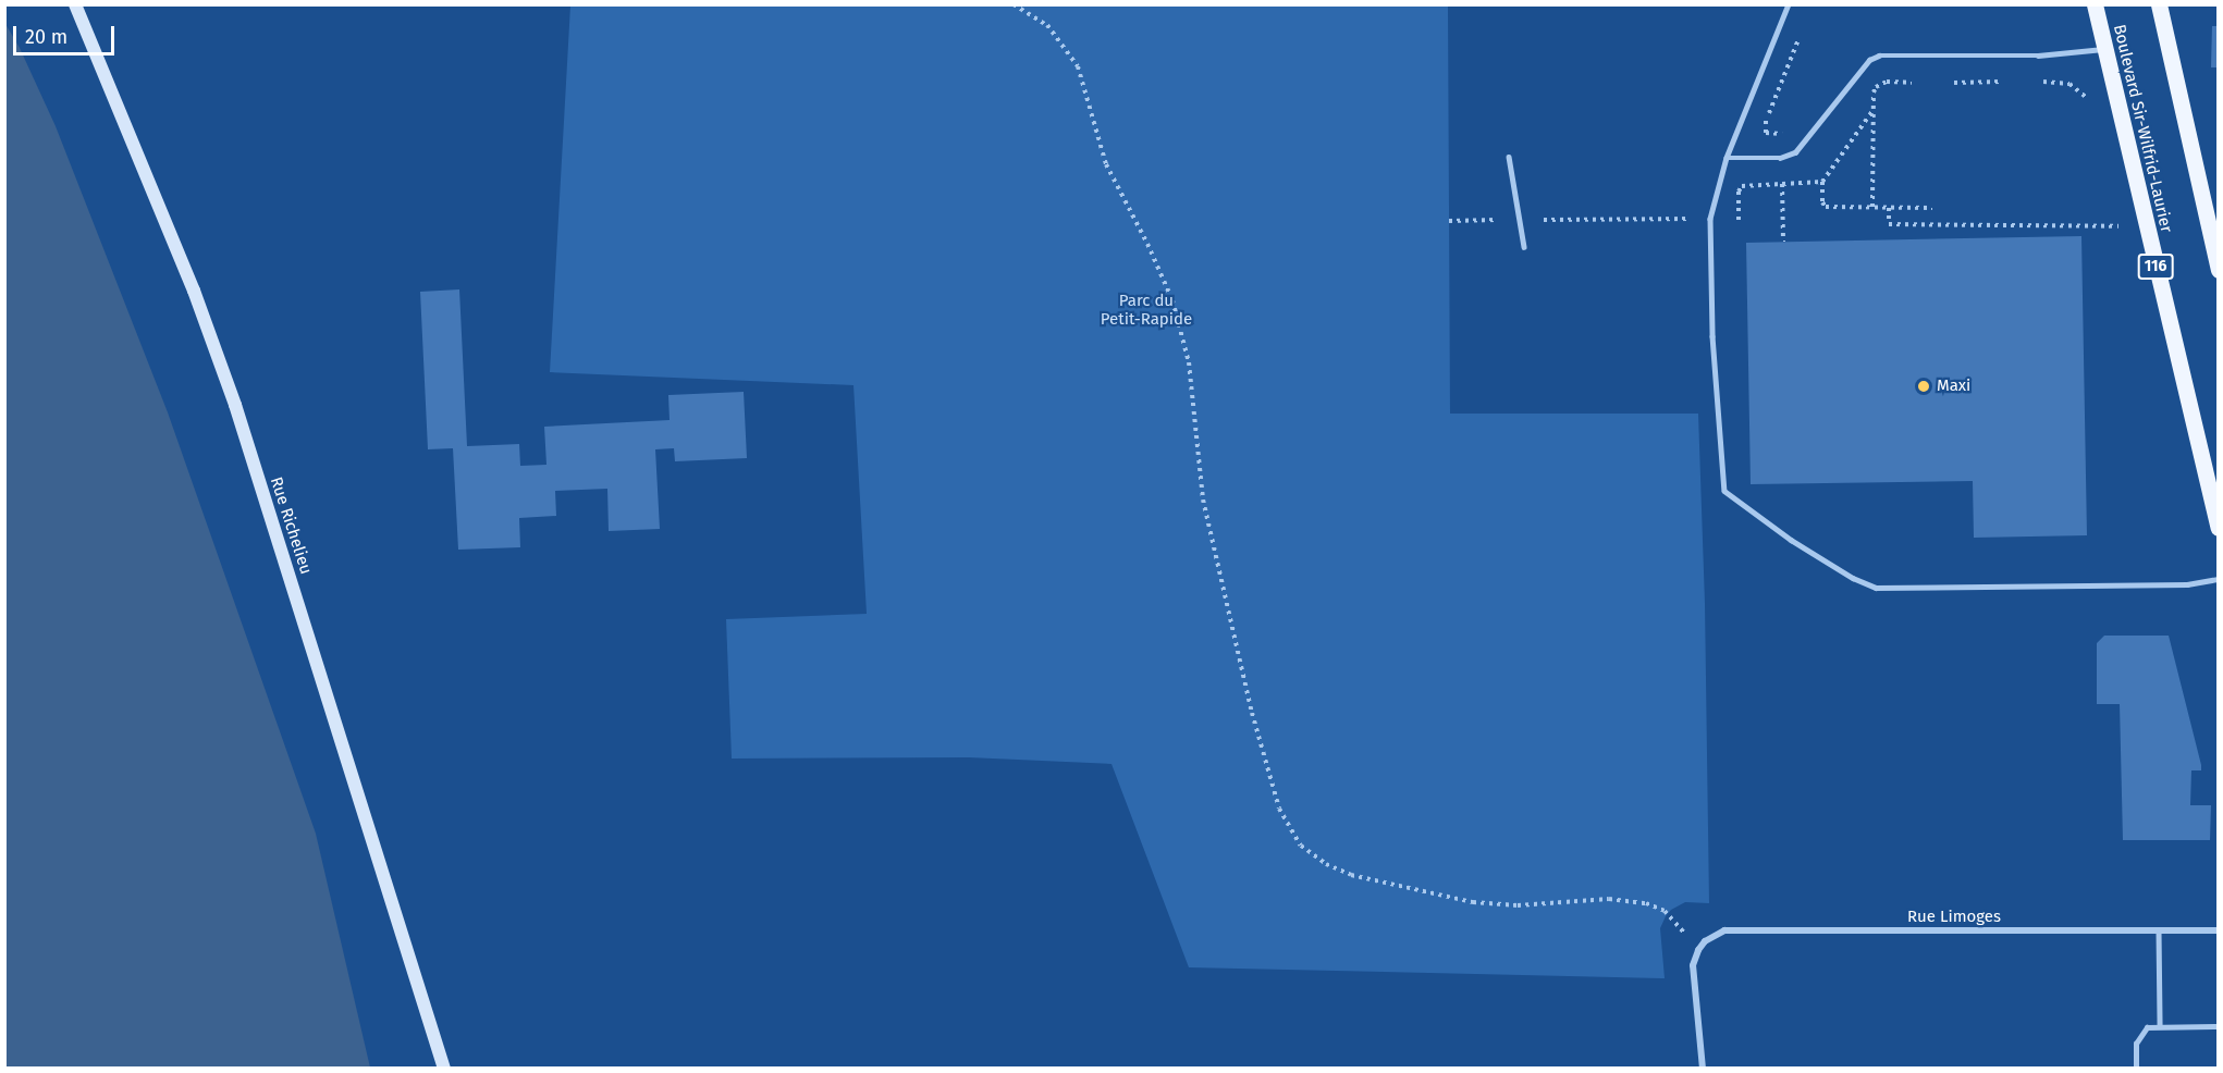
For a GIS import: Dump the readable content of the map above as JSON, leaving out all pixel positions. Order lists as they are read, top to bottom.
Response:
{
  "streets": {
    "main road": ["Boulevard Sir-Wilfrid-Laurier", "116", "Rue Richelieu"],
    "street": ["Rue Limoges"]
  },
  "parks": ["Parc du Petit-Rapide"],
  "places": ["Maxi"],
  "scale_bar": "20 m"
}
